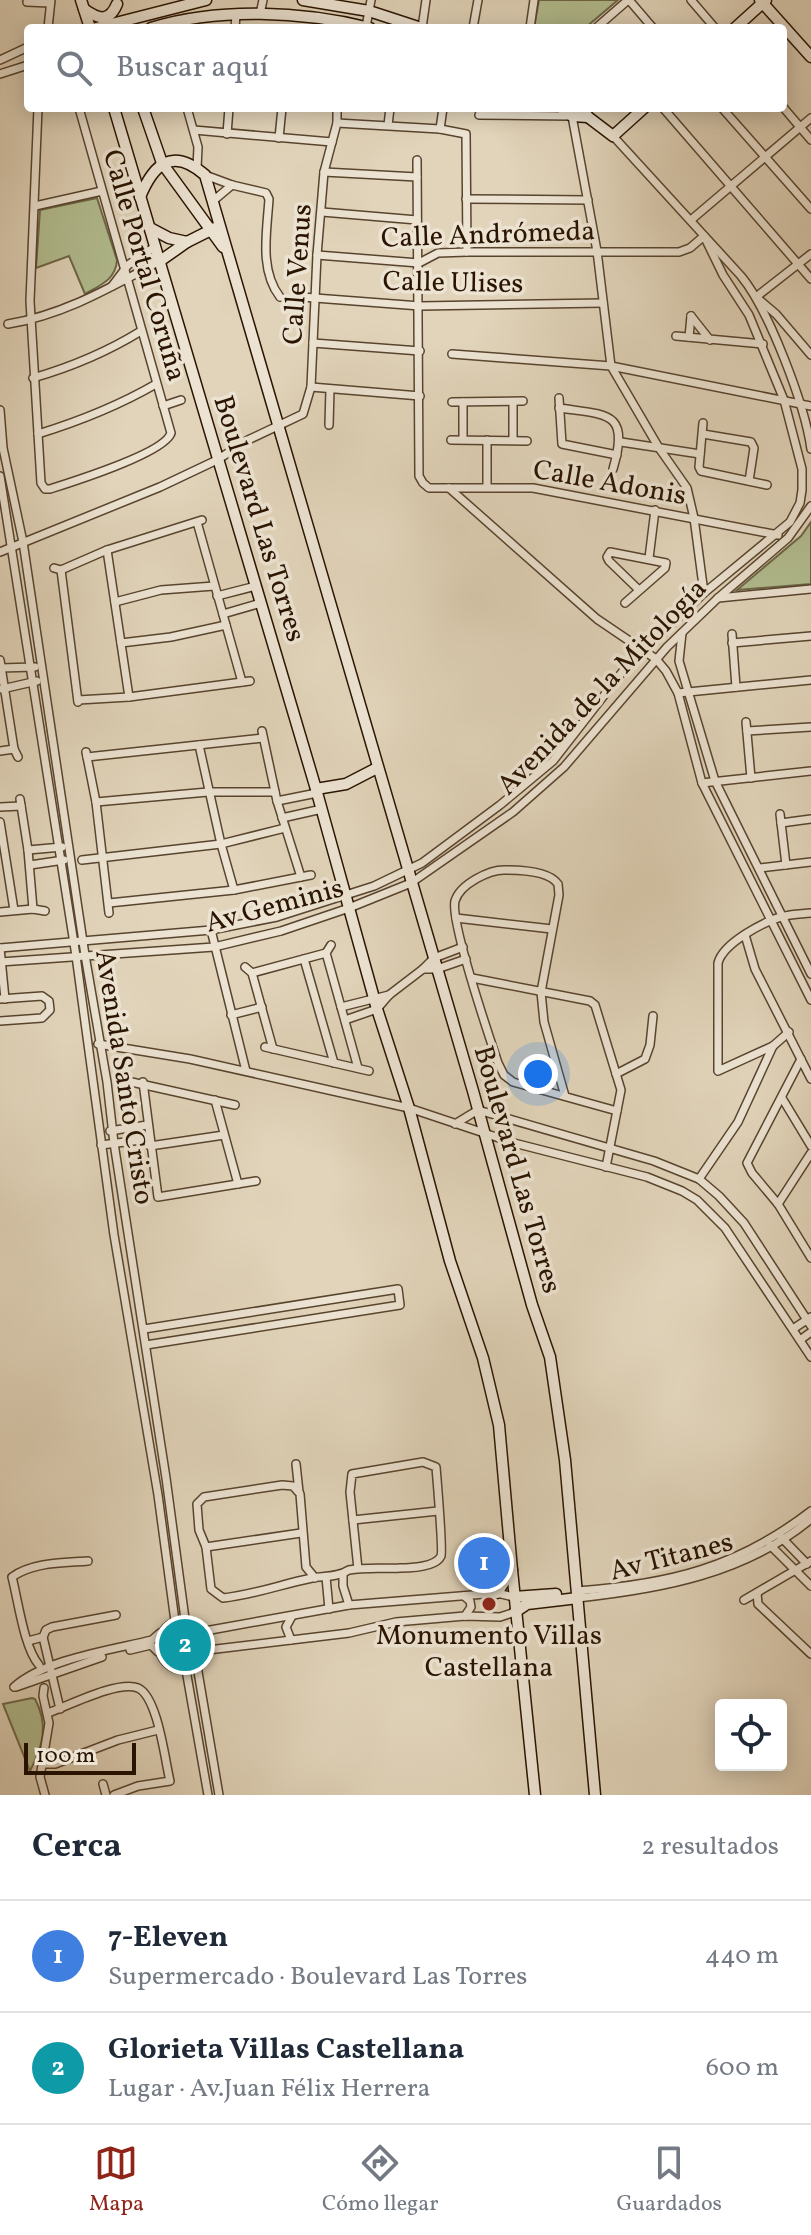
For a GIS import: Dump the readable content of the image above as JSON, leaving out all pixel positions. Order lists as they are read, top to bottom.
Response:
{
  "streets": {
    "main road": ["Boulevard Las Torres", "Avenida de la Mitología"],
    "street": [
      "Calle Andrómeda",
      "Calle Portal Coruña",
      "Calle Venus",
      "Calle Ulises",
      "Calle Adonis",
      "Av Geminis",
      "Avenida Santo Cristo",
      "Av Titanes"
    ]
  },
  "crossings": [
    ["Calle Andrómeda", "Calle Venus"],
    ["Calle Andrómeda", "Avenida de la Mitología"],
    ["Calle Venus", "Calle Ulises"],
    ["Calle Venus", "Boulevard Las Torres"],
    ["Calle Venus", "Avenida Santo Cristo"],
    ["Calle Adonis", "Avenida de la Mitología"],
    ["Boulevard Las Torres", "Avenida de la Mitología"],
    ["Boulevard Las Torres", "Av Geminis"],
    ["Boulevard Las Torres", "Av Titanes"],
    ["Avenida de la Mitología", "Av Geminis"],
    ["Av Geminis", "Avenida Santo Cristo"]
  ],
  "places": ["Monumento Villas Castellana"],
  "scale_bar": "100 m",
  "page": {
    "search": "Buscar aquí",
    "pins": ["1", "2"],
    "scale": "100 m",
    "heading": ["Cerca", "2 resultados"],
    "list": [
      {
        "mark": "1",
        "name": "7-Eleven",
        "note": "Supermercado · Boulevard Las Torres",
        "value": "440 m"
      },
      {
        "mark": "2",
        "name": "Glorieta Villas Castellana",
        "note": "Lugar · Av.Juan Félix Herrera",
        "value": "600 m"
      }
    ],
    "nav": ["Mapa", "Cómo llegar", "Guardados"]
  }
}
